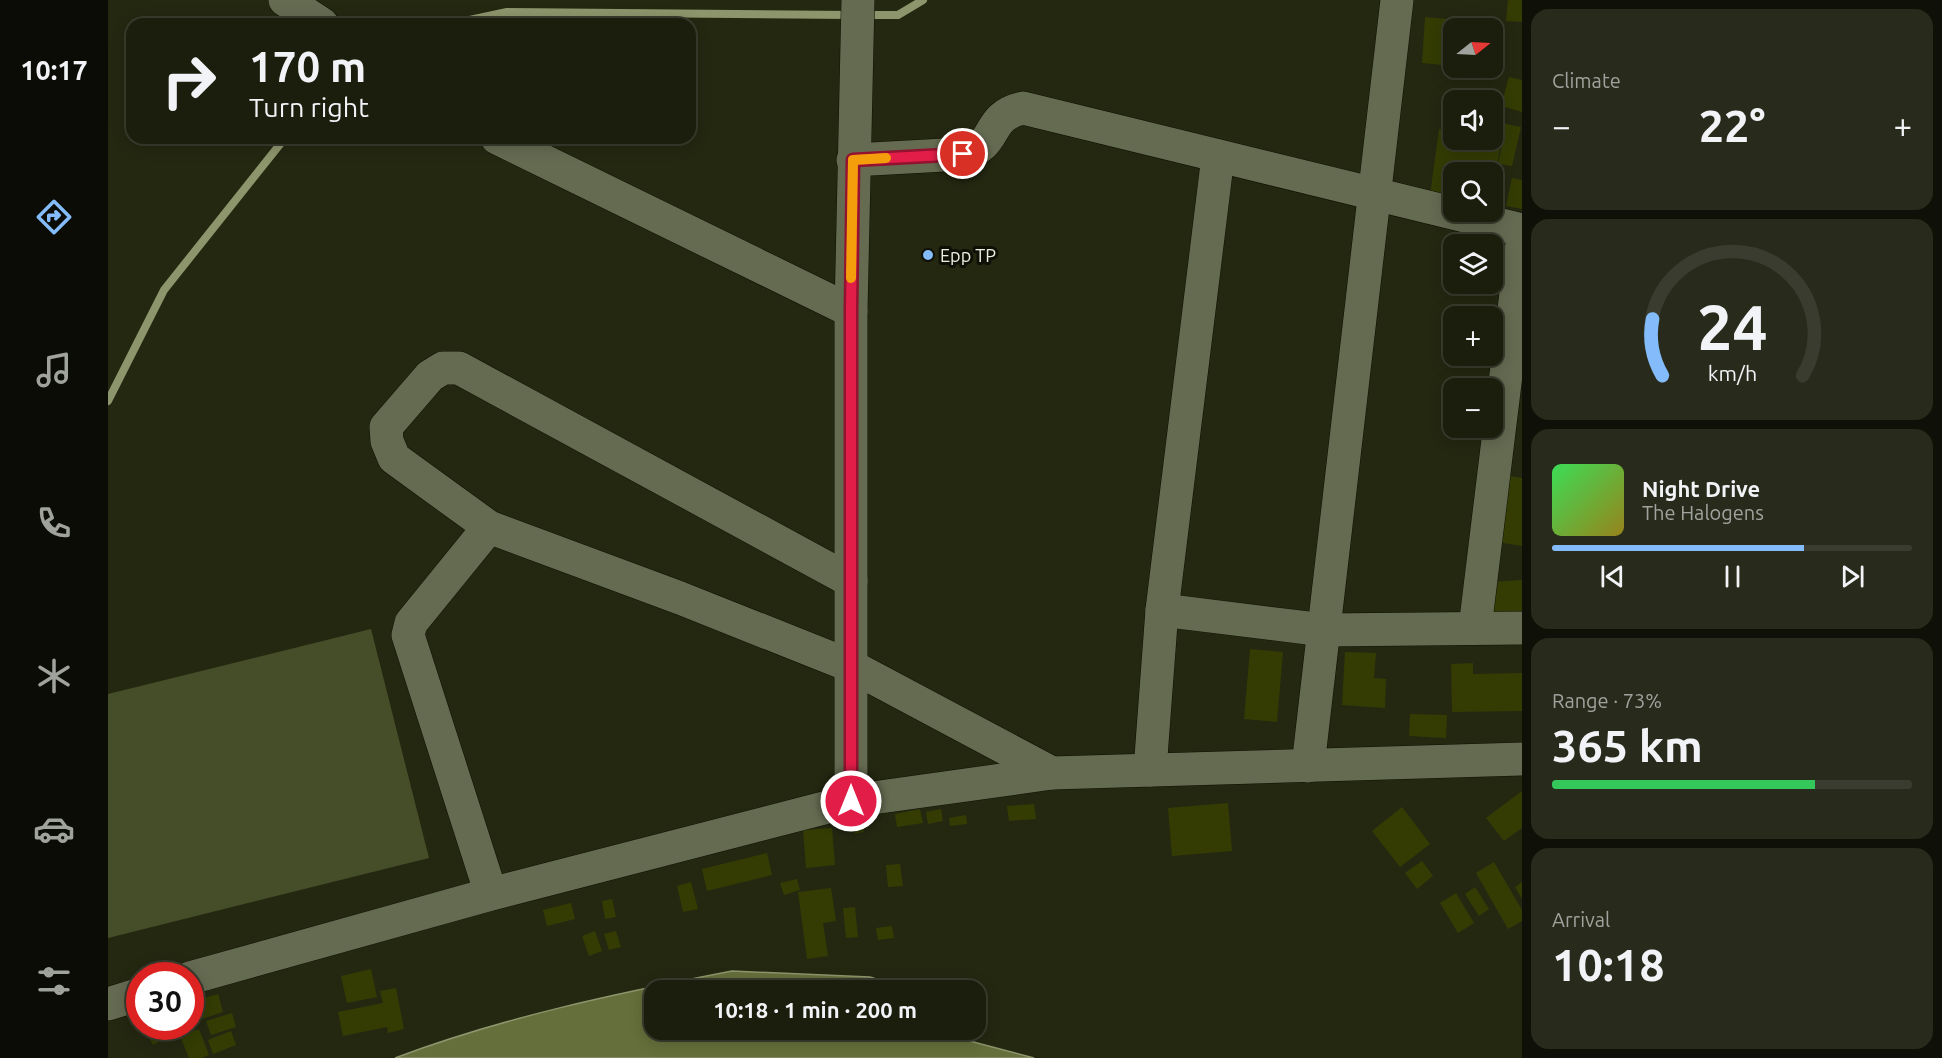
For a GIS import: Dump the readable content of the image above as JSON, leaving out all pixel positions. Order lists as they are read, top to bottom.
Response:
{
  "places": ["Epp TP"],
  "north": "right",
  "page": {
    "tabs": "10:17",
    "tile": [
      "Climate",
      ["Range · 73%", "365 km"],
      ["Arrival", "10:18"]
    ],
    "map_buttons": ["+", "−"],
    "turn": ["170 m", "Turn right"],
    "heat": ["−", "22°", "+"],
    "song": ["Night Drive", "The Halogens"],
    "limit": "30",
    "trip": "10:18 · 1 min · 200 m",
    "gauge": ["24", "km/h"]
  }
}
